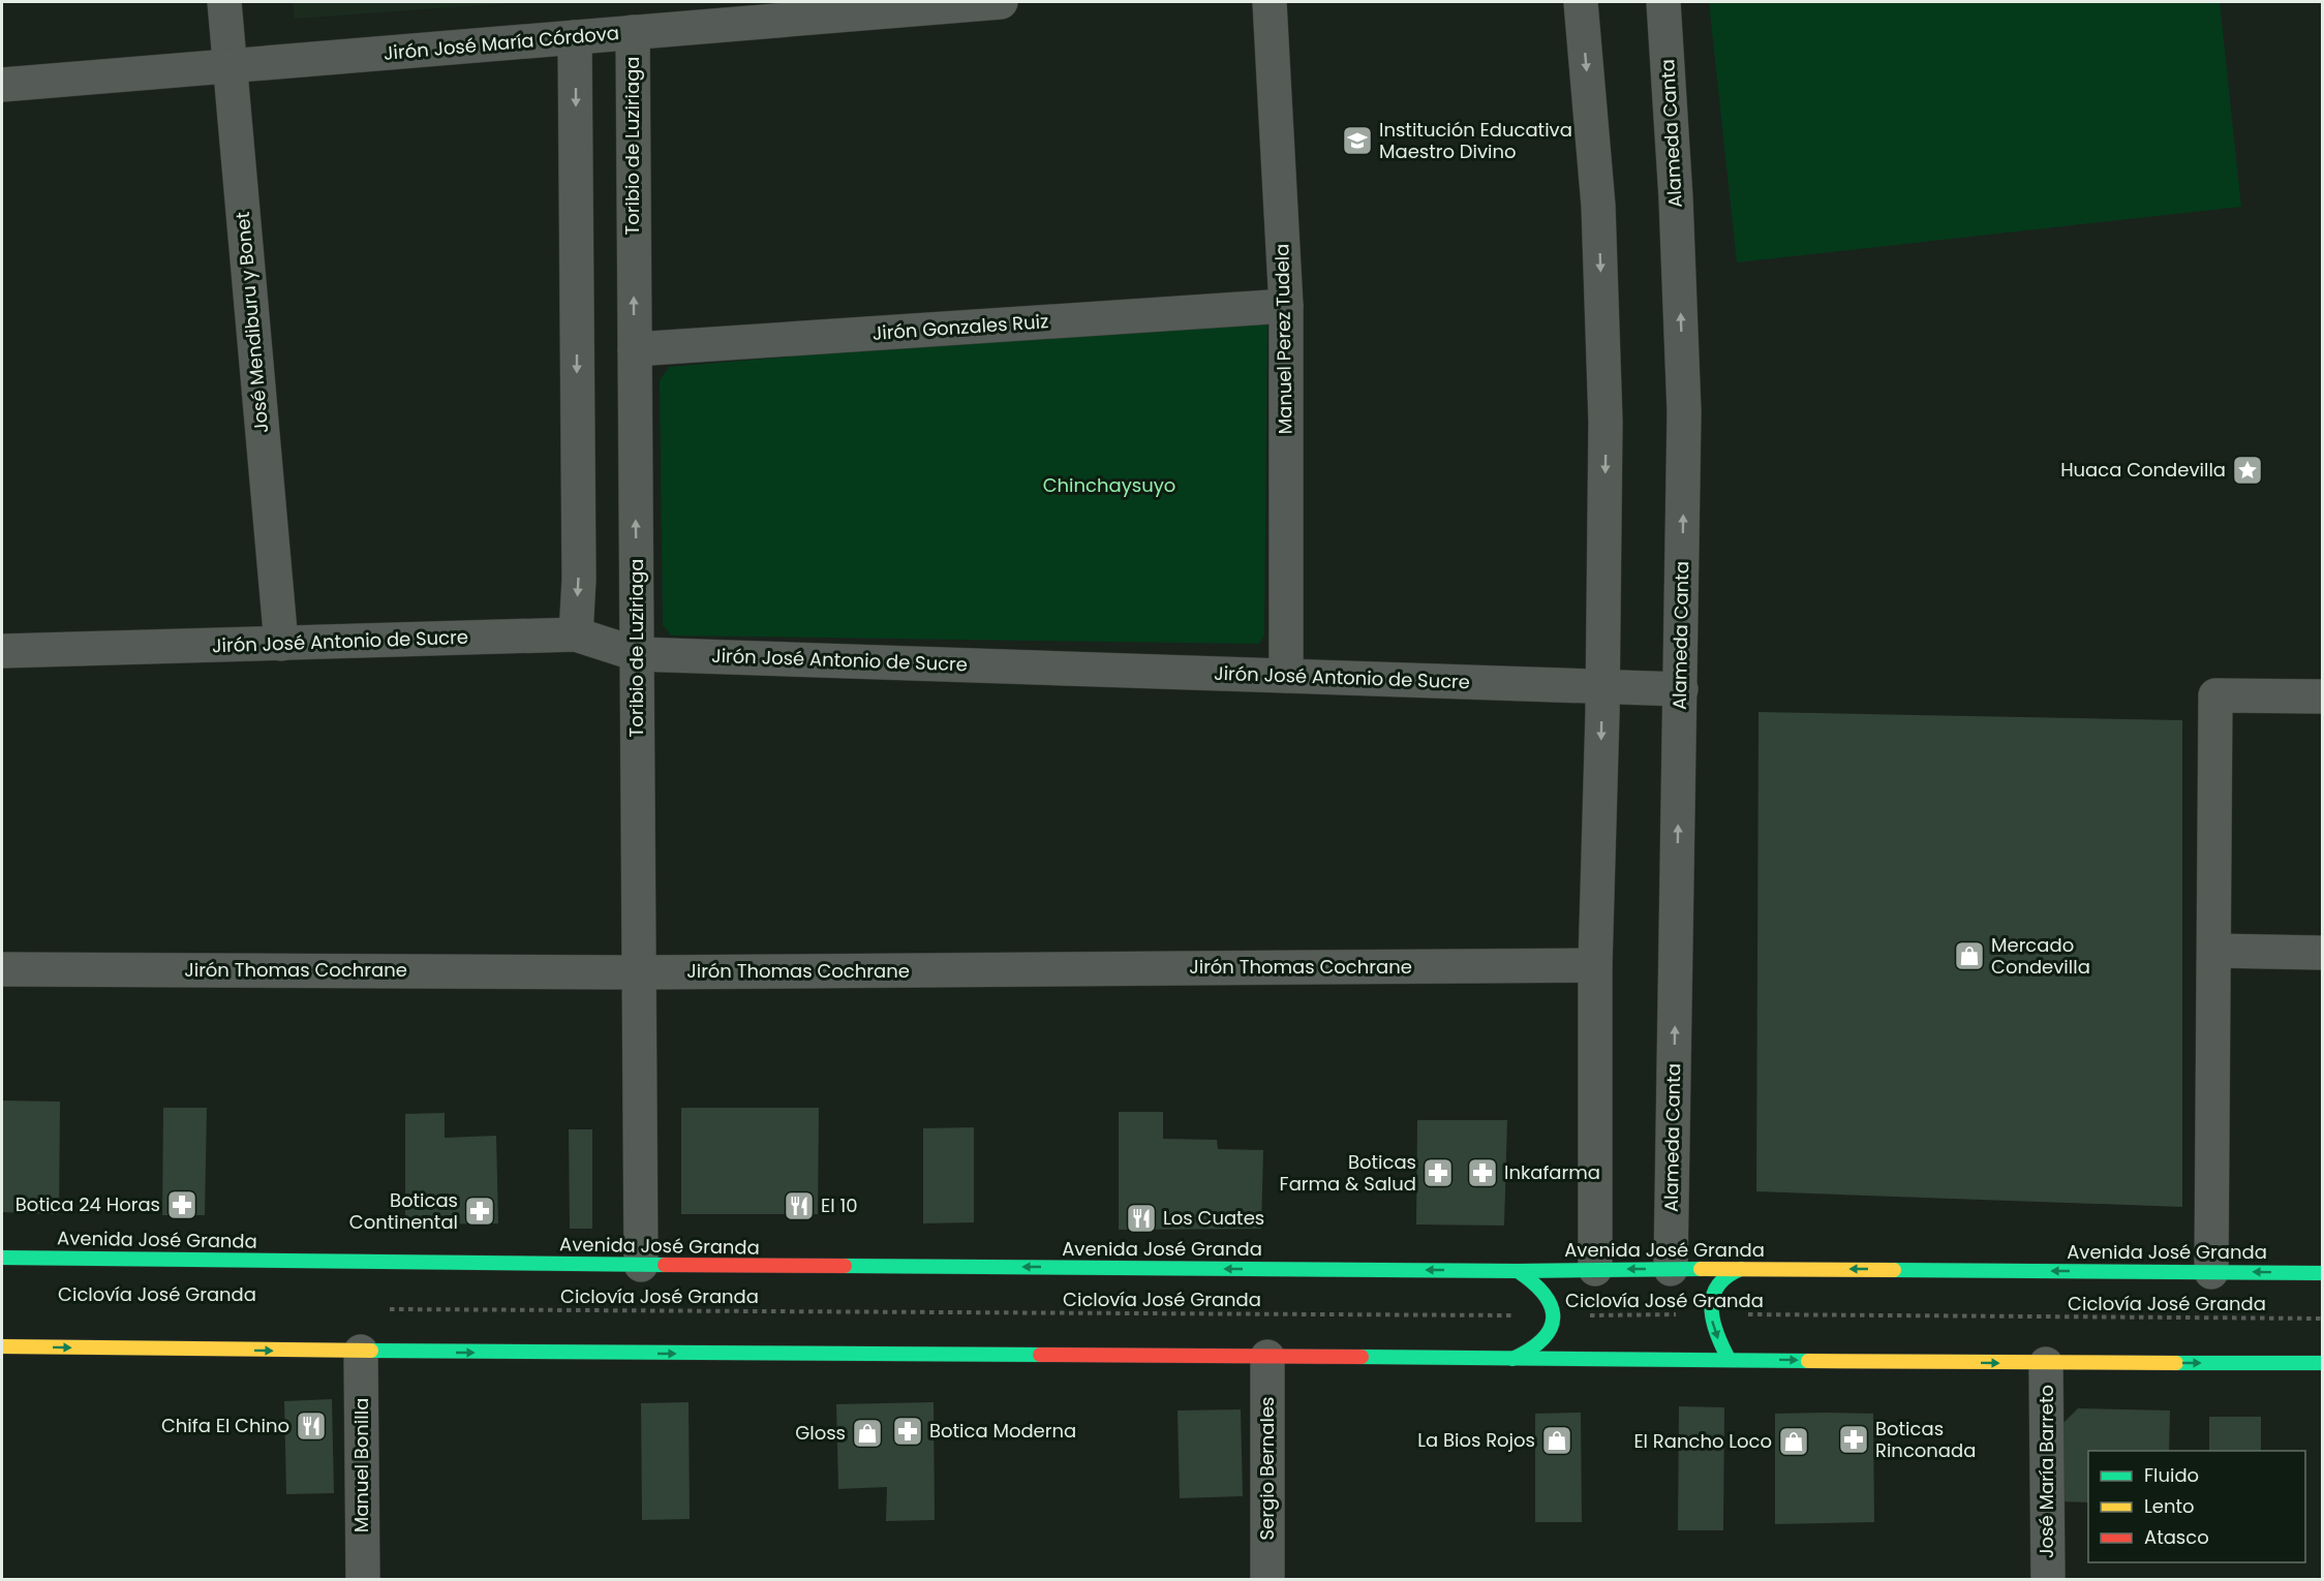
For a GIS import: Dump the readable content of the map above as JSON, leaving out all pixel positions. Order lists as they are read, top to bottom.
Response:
{
  "streets": {
    "main road": ["Avenida José Granda"],
    "street": [
      "Jirón José María Córdova",
      "Alameda Canta",
      "Toribio de Luziriaga",
      "José Mendiburu y Bonet",
      "Jirón Gonzales Ruiz",
      "Manuel Perez Tudela",
      "Jirón José Antonio de Sucre",
      "Jirón Thomas Cochrane",
      "Manuel Bonilla",
      "Sergio Bernales",
      "José María Barreto"
    ],
    "path": ["Ciclovía José Granda"]
  },
  "crossings": [
    ["Jirón José María Córdova", "Toribio de Luziriaga"],
    ["Jirón José María Córdova", "José Mendiburu y Bonet"],
    ["Alameda Canta", "Jirón José Antonio de Sucre"],
    ["Alameda Canta", "Avenida José Granda"],
    ["Toribio de Luziriaga", "Jirón Gonzales Ruiz"],
    ["Toribio de Luziriaga", "Jirón José Antonio de Sucre"],
    ["Toribio de Luziriaga", "Jirón Thomas Cochrane"],
    ["Toribio de Luziriaga", "Avenida José Granda"],
    ["José Mendiburu y Bonet", "Jirón José Antonio de Sucre"],
    ["Jirón Gonzales Ruiz", "Manuel Perez Tudela"],
    ["Manuel Perez Tudela", "Jirón José Antonio de Sucre"]
  ],
  "parks": ["Chinchaysuyo"],
  "places": {
    "school or university": ["Institución Educativa Maestro Divino"],
    "place": ["Huaca Condevilla"],
    "shop": [
      "Mercado Condevilla",
      "Gloss",
      "La Bios Rojos",
      "El Rancho Loco"
    ],
    "pharmacy": [
      "Boticas Farma & Salud",
      "Inkafarma",
      "Botica 24 Horas",
      "Boticas Continental",
      "Botica Moderna",
      "Boticas Rinconada"
    ],
    "restaurant": ["El 10", "Los Cuates", "Chifa El Chino"]
  },
  "legend": ["Fluido", "Lento", "Atasco"]
}
